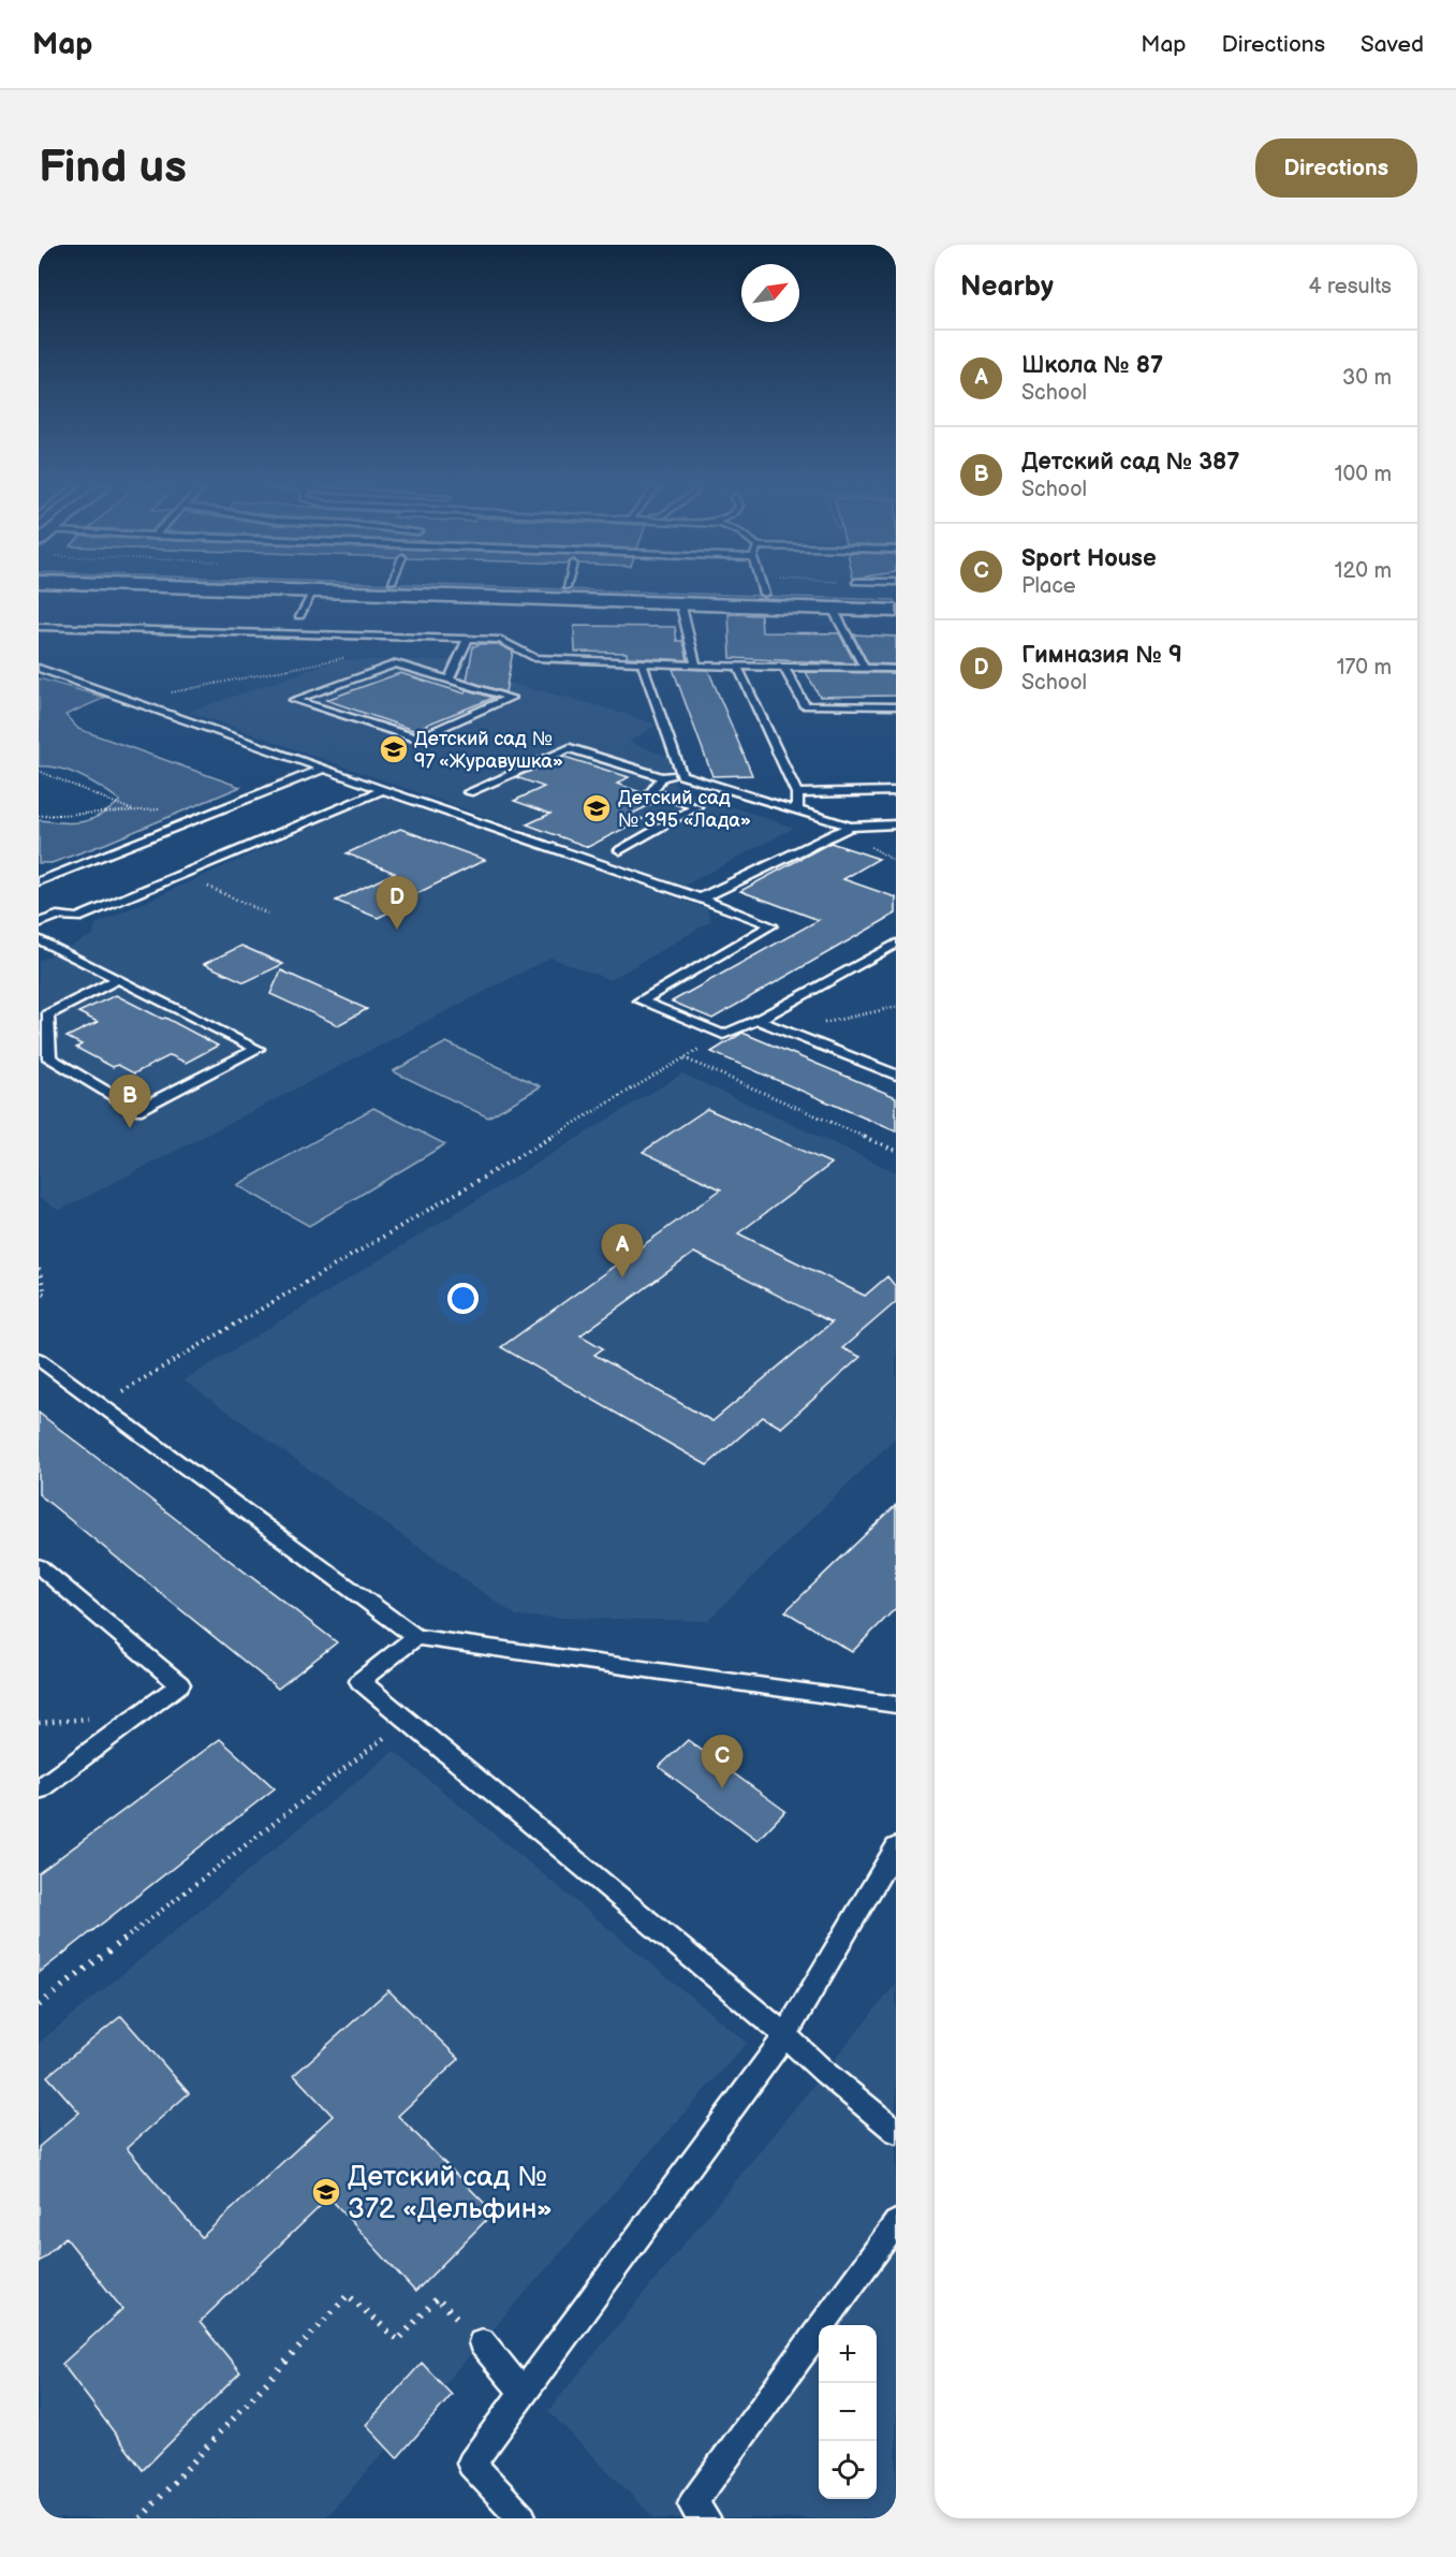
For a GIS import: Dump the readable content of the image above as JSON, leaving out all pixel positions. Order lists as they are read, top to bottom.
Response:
{
  "places": {
    "school or university": ["Детский сад № 97 «Журавушка»", "Детский сад № 395 «Лада»", "Детский сад № 372 «Дельфин»"]
  },
  "north": "top right",
  "page": {
    "header": "Map",
    "nav": ["Map", "Directions", "Saved"],
    "buttons": "Directions",
    "title": "Find us",
    "heading": ["Nearby", "4 results"],
    "list": [
      {
        "mark": "A",
        "name": "Школа № 87",
        "note": "School",
        "value": "30 m"
      },
      {
        "mark": "B",
        "name": "Детский сад № 387",
        "note": "School",
        "value": "100 m"
      },
      {
        "mark": "C",
        "name": "Sport House",
        "note": "Place",
        "value": "120 m"
      },
      {
        "mark": "D",
        "name": "Гимназия № 9",
        "note": "School",
        "value": "170 m"
      }
    ],
    "pins": [
      "D",
      "B",
      "A",
      "C"
    ],
    "map_buttons": ["+", "−"]
  }
}
